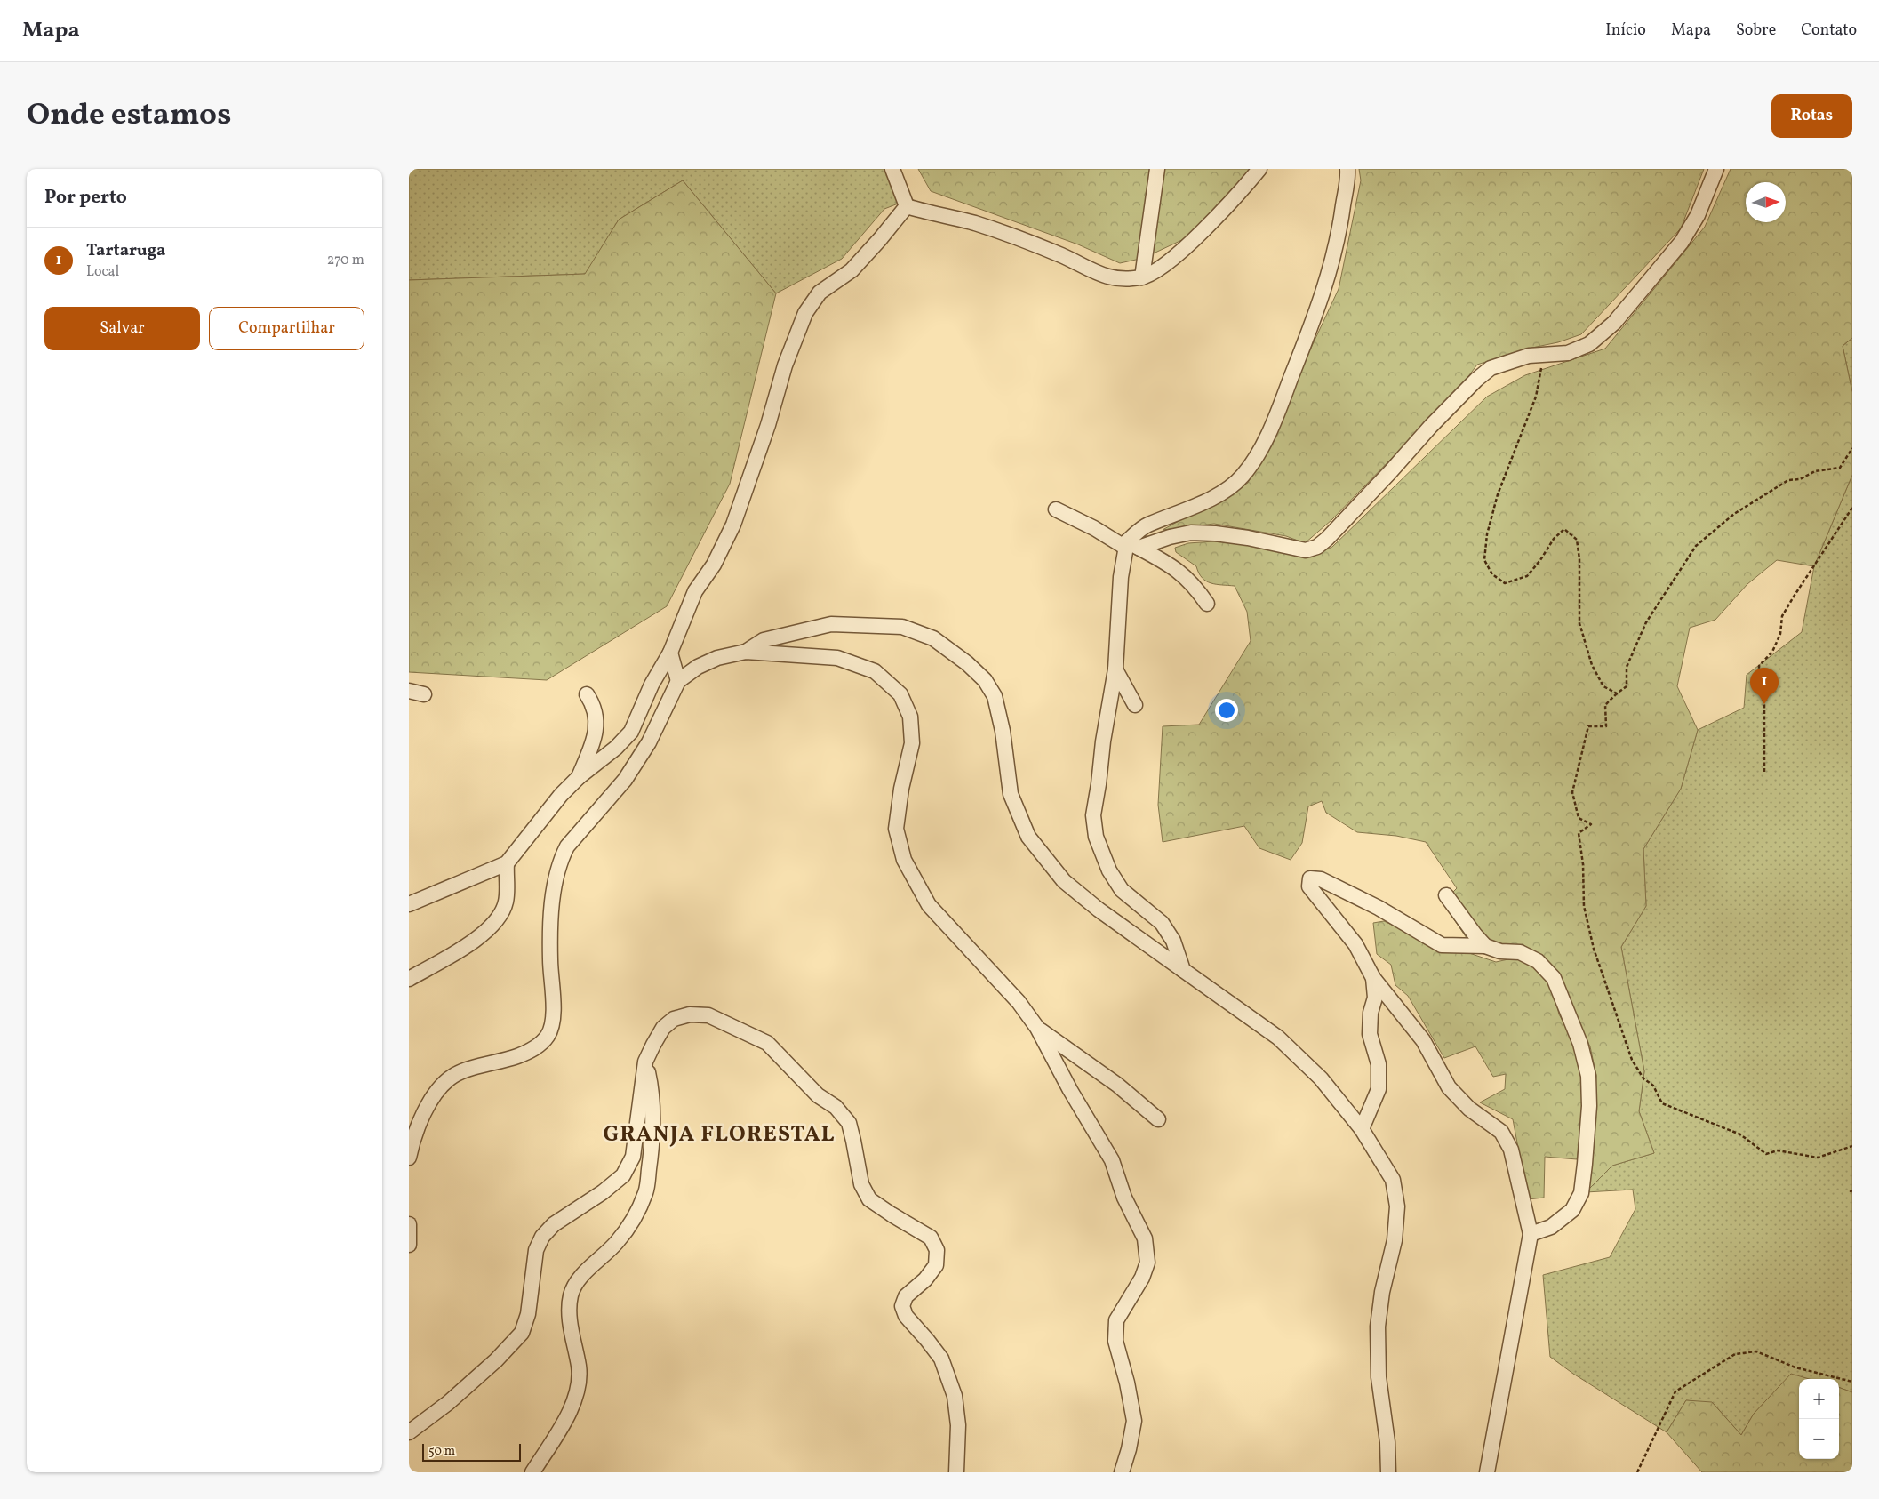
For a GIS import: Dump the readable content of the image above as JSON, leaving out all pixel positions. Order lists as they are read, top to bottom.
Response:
{
  "districts": ["GRANJA FLORESTAL"],
  "scale_bar": "50 m",
  "north": "right",
  "page": {
    "header": "Mapa",
    "nav": [
      "Início",
      "Mapa",
      "Sobre",
      "Contato"
    ],
    "title": "Onde estamos",
    "buttons": [
      "Rotas",
      ["Salvar", "Compartilhar"]
    ],
    "heading": "Por perto",
    "list": [
      {
        "mark": "1",
        "name": "Tartaruga",
        "note": "Local",
        "value": "270 m"
      }
    ],
    "pins": "1",
    "map_buttons": ["+", "−"],
    "scale": "50 m"
  }
}
